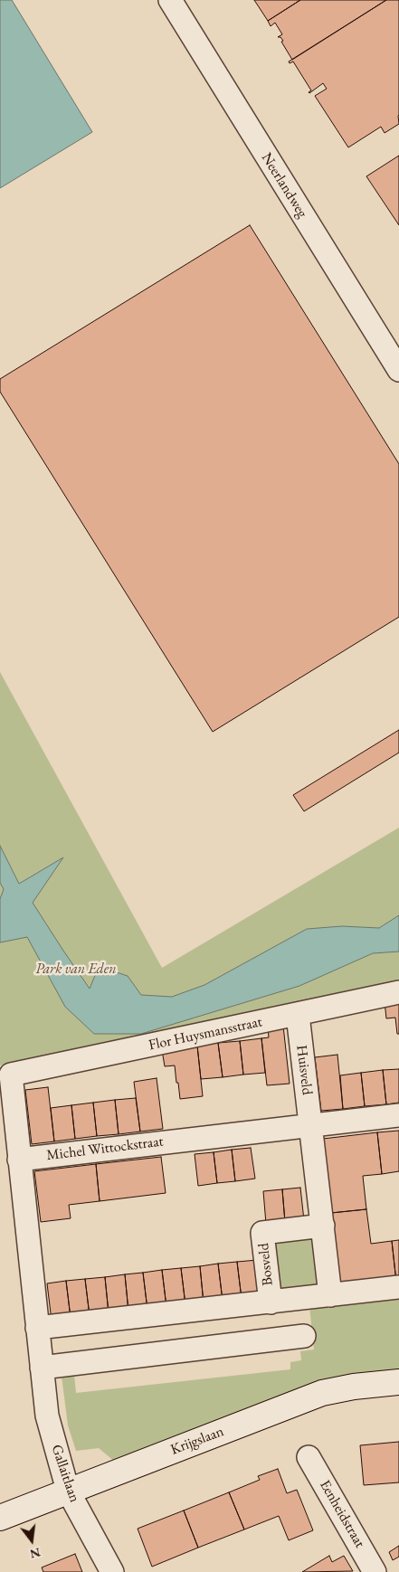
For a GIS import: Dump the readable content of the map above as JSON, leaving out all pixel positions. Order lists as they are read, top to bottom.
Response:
{
  "streets": {
    "street": [
      "Neerlandweg",
      "Flor Huysmansstraat",
      "Huisveld",
      "Michel Wittockstraat",
      "Bosveld",
      "Krijgslaan",
      "Gallaitlaan",
      "Eenheidstraat"
    ]
  },
  "crossings": [
    ["Flor Huysmansstraat", "Huisveld"],
    ["Flor Huysmansstraat", "Michel Wittockstraat"],
    ["Huisveld", "Michel Wittockstraat"],
    ["Krijgslaan", "Gallaitlaan"]
  ],
  "parks": ["Park van Eden"],
  "north": "bottom"
}
